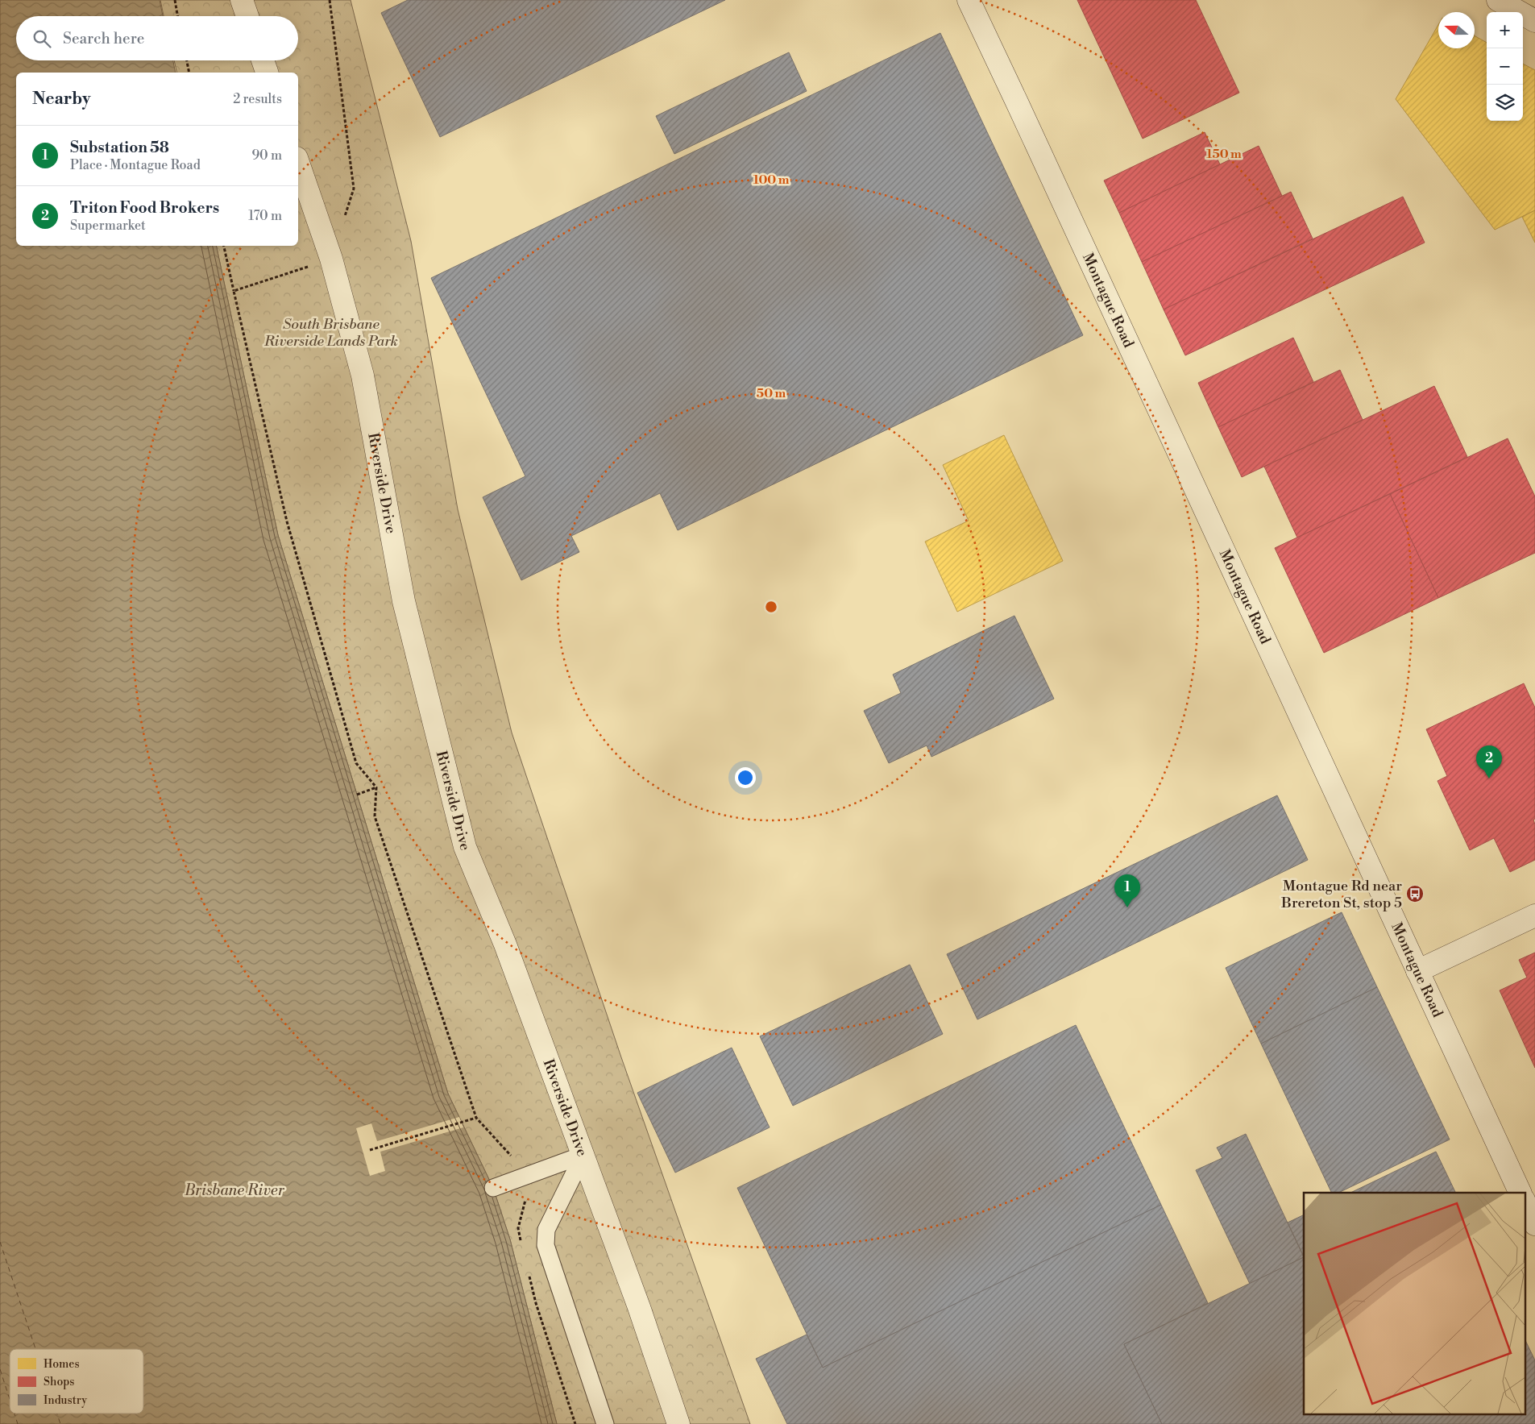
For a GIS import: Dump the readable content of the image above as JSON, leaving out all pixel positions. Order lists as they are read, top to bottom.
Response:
{
  "streets": {
    "street": ["Montague Road", "Riverside Drive"]
  },
  "water": ["Brisbane River"],
  "parks": ["South Brisbane Riverside Lands Park"],
  "places": {
    "bus stop": ["Montague Rd near Brereton St, stop 5"]
  },
  "legend": ["Homes", "Shops", "Industry"],
  "north": "left",
  "page": {
    "map_buttons": ["+", "−"],
    "search": "Search here",
    "heading": ["Nearby", "2 results"],
    "list": [
      {
        "mark": "1",
        "name": "Substation 58",
        "note": "Place · Montague Road",
        "value": "90 m"
      },
      {
        "mark": "2",
        "name": "Triton Food Brokers",
        "note": "Supermarket",
        "value": "170 m"
      }
    ],
    "pins": ["2", "1"]
  },
  "rings": ["150 m", "100 m", "50 m"]
}
